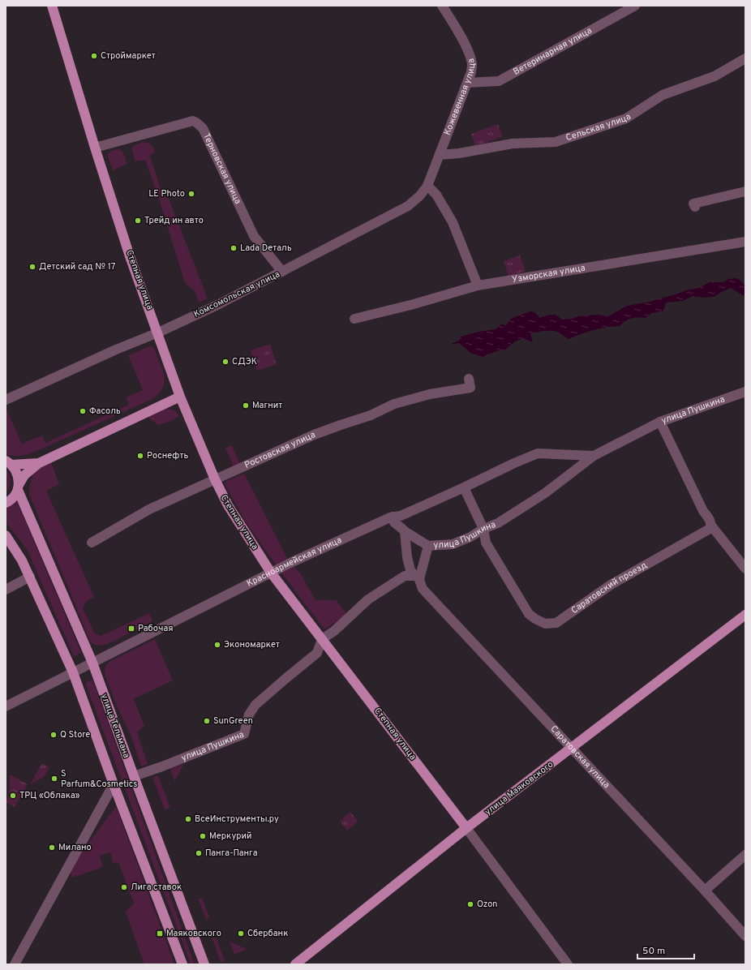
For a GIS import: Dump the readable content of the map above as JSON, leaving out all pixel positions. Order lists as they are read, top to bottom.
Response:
{
  "streets": {
    "main road": ["Степная улица", "улица Тельмана", "улица Маяковского"],
    "street": [
      "Ветеринарная улица",
      "Кожевенная улица",
      "Сельская улица",
      "Терновская улица",
      "Узморская улица",
      "Комсомольская улица",
      "улица Пушкина",
      "Ростовская улица",
      "Красноармейская улица",
      "Саратовский проезд",
      "Саратовская улица"
    ]
  },
  "crossings": [
    ["Ветеринарная улица", "Кожевенная улица"],
    ["Кожевенная улица", "Сельская улица"],
    ["Кожевенная улица", "Комсомольская улица"],
    ["Сельская улица", "Комсомольская улица"],
    ["Терновская улица", "Степная улица"],
    ["Терновская улица", "Комсомольская улица"],
    ["Степная улица", "Комсомольская улица"],
    ["Степная улица", "улица Пушкина"],
    ["Степная улица", "Ростовская улица"],
    ["Степная улица", "Красноармейская улица"],
    ["Степная улица", "улица Маяковского"],
    ["улица Пушкина", "Красноармейская улица"],
    ["улица Пушкина", "Саратовский проезд"],
    ["улица Пушкина", "улица Тельмана"],
    ["улица Пушкина", "Саратовская улица"],
    ["Красноармейская улица", "Саратовский проезд"],
    ["Красноармейская улица", "улица Тельмана"],
    ["Саратовская улица", "улица Маяковского"]
  ],
  "places": {
    "other": [
      "Строймаркет",
      "LE Photo",
      "Трейд ин авто",
      "Lada Dеталь",
      "Детский сад № 17",
      "СДЭК",
      "Магнит",
      "Фасоль",
      "Роснефть",
      "Экономаркет",
      "SunGreen",
      "Q Store",
      "S Parfum&Cosmetics",
      "ТРЦ «Облака»",
      "ВсеИнструменты.ру",
      "Меркурий",
      "Милано",
      "Панга-Панга",
      "Лига ставок",
      "Ozon",
      "Сбербанк"
    ],
    "transit": ["Рабочая", "Маяковского"]
  },
  "scale_bar": "50 m"
}
